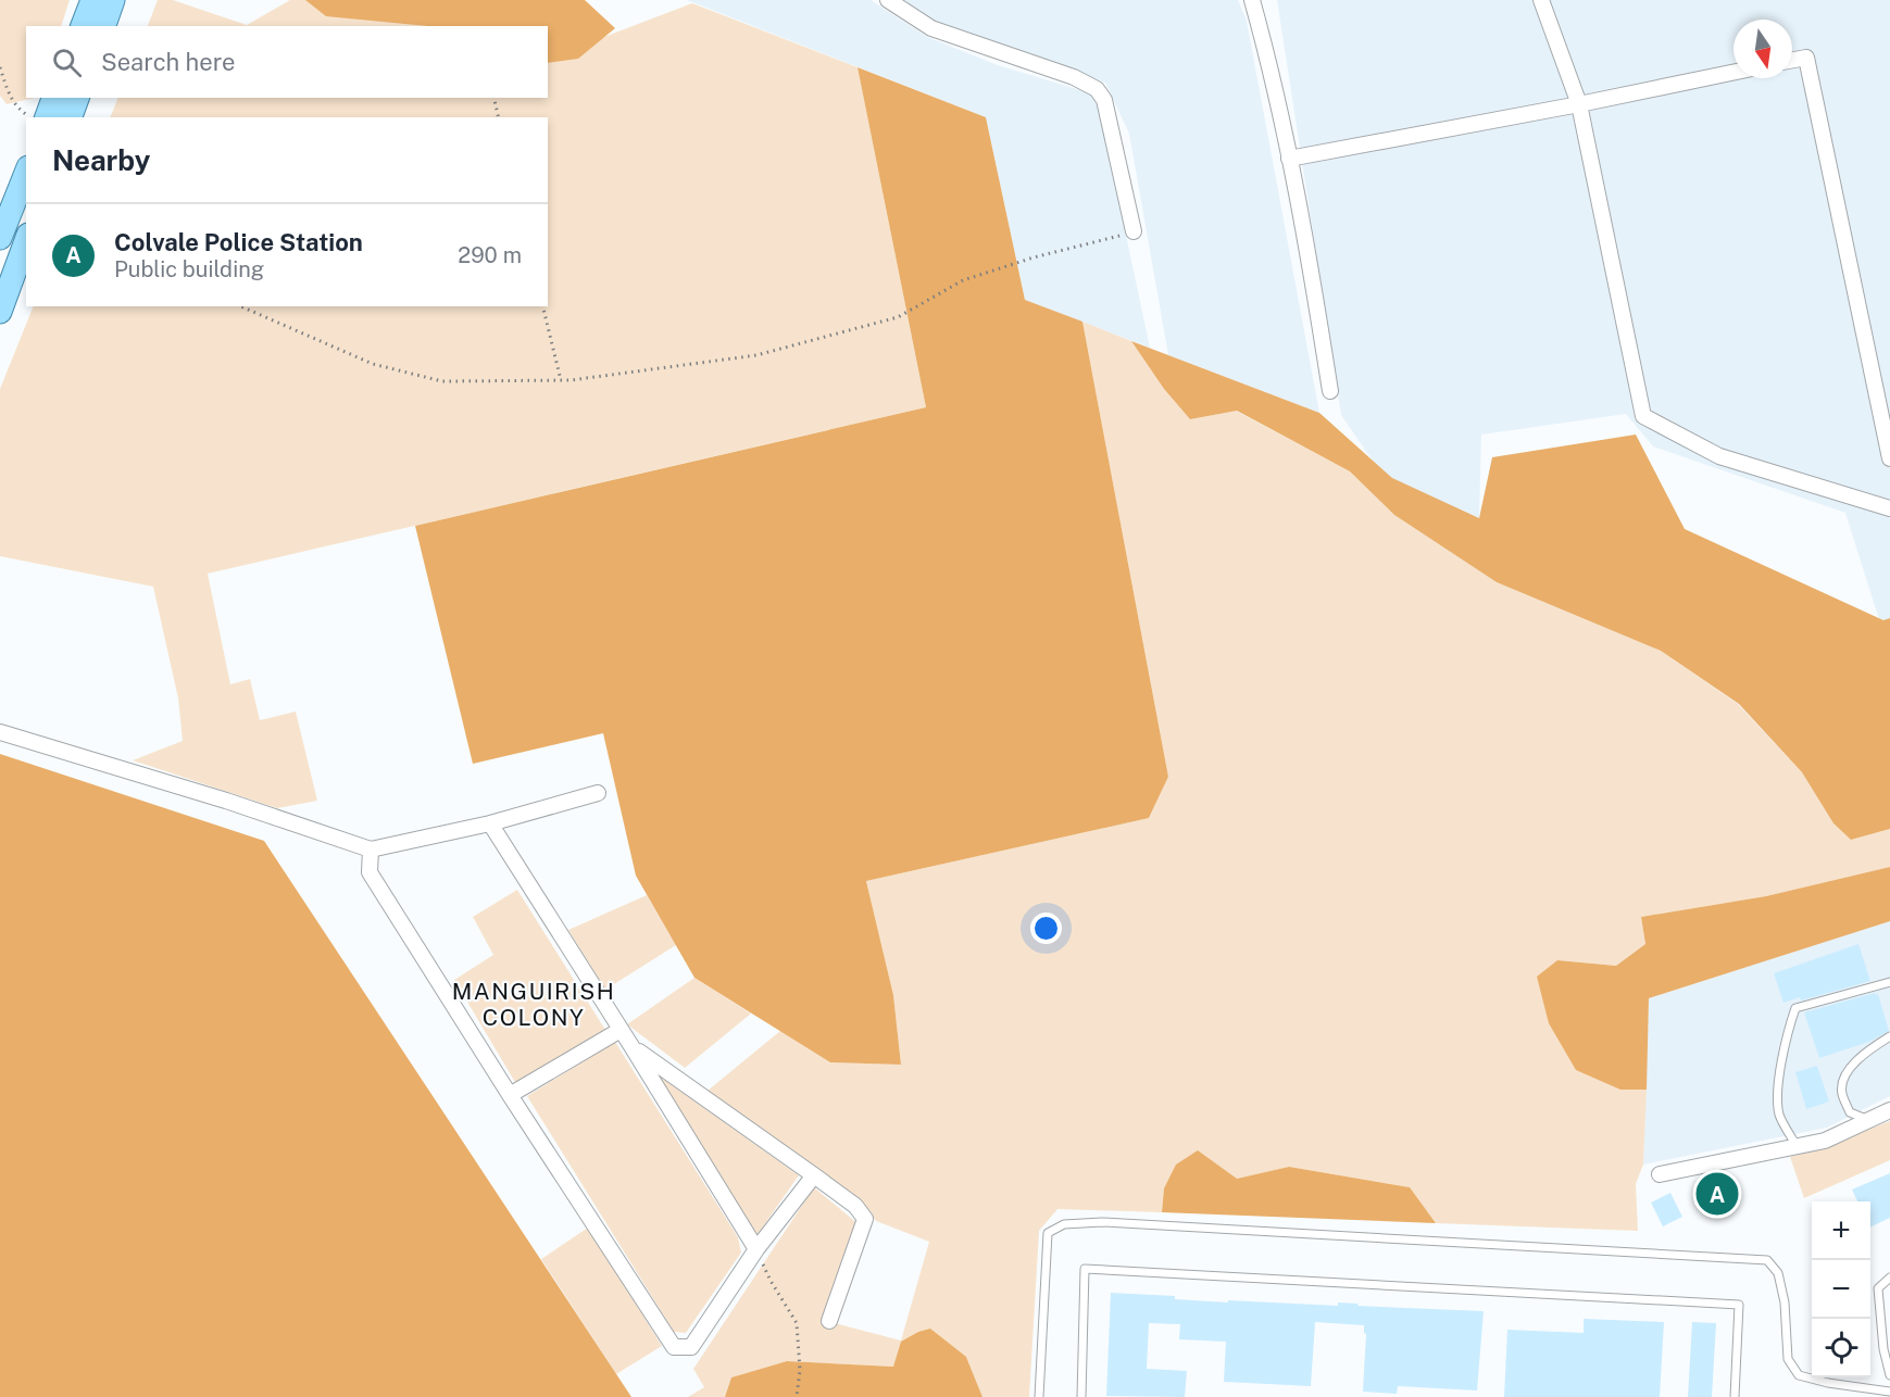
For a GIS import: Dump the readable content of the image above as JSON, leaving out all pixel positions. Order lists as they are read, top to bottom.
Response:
{
  "districts": ["MANGUIRISH COLONY"],
  "north": "bottom",
  "page": {
    "search": "Search here",
    "heading": "Nearby",
    "list": [
      {
        "mark": "A",
        "name": "Colvale Police Station",
        "note": "Public building",
        "value": "290 m"
      }
    ],
    "pins": "A",
    "map_buttons": ["+", "−"]
  }
}
